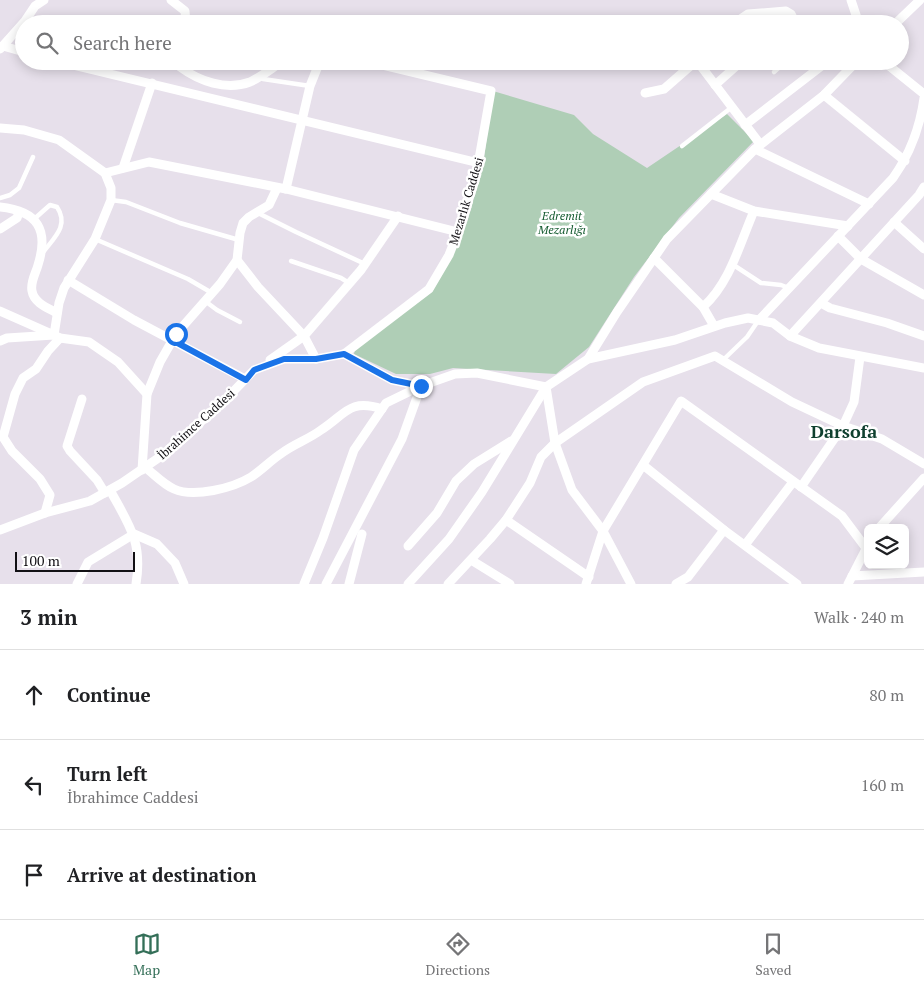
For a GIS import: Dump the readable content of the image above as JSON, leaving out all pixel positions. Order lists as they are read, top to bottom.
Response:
{
  "streets": {
    "street": ["Mezarlık Caddesi", "İbrahimce Caddesi"]
  },
  "districts": ["Darsofa"],
  "parks": ["Edremit Mezarlığı"],
  "scale_bar": "100 m",
  "page": {
    "search": "Search here",
    "scale": "100 m",
    "heading": ["3 min", "Walk · 240 m"],
    "list": [
      ["Continue", "80 m"],
      ["Turn left", "İbrahimce Caddesi", "160 m"],
      "Arrive at destination"
    ],
    "nav": ["Map", "Directions", "Saved"]
  }
}
